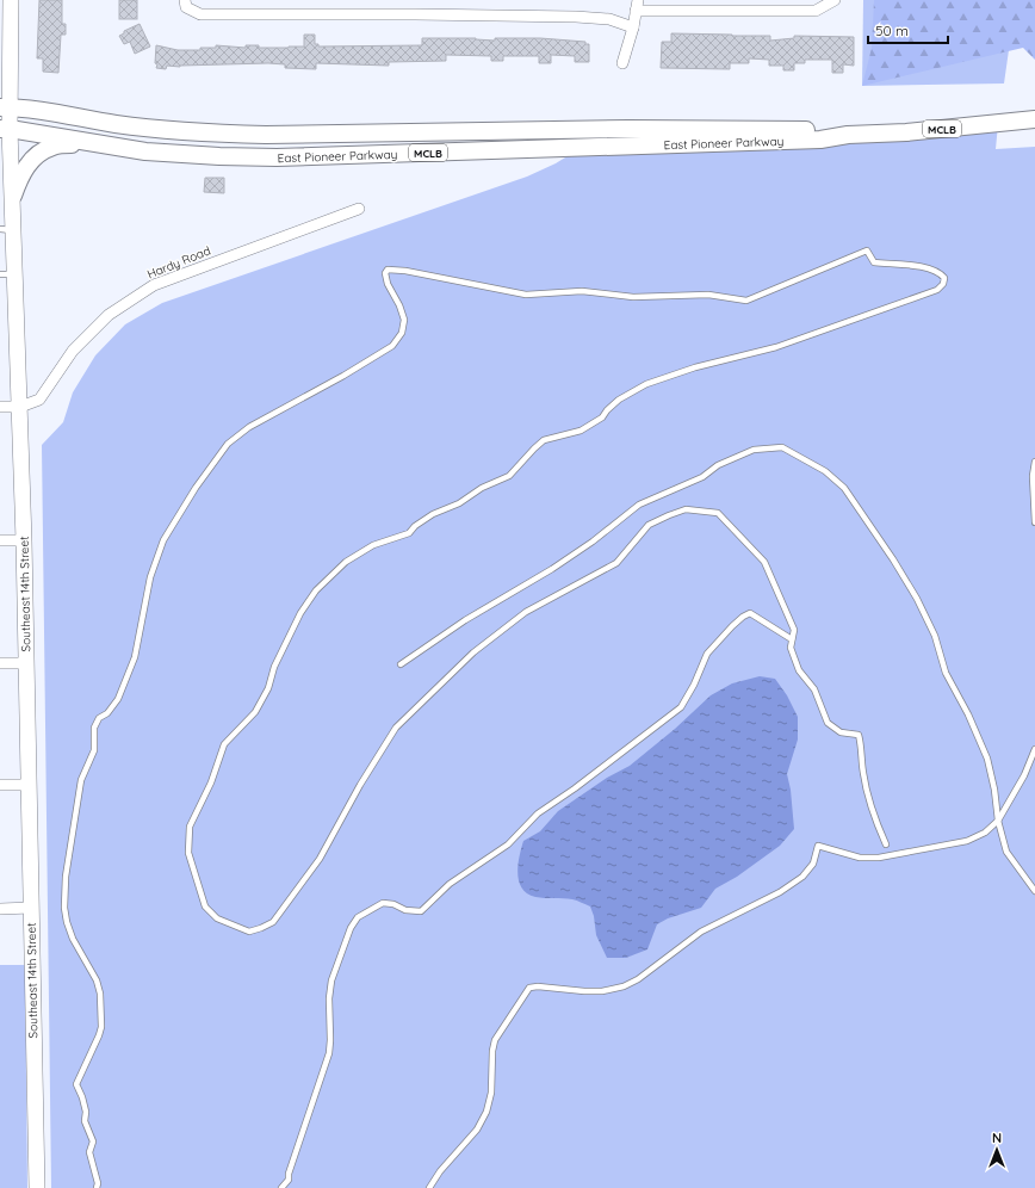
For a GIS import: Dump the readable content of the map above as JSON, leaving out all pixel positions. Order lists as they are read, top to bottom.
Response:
{
  "streets": {
    "main road": ["MCLB", "East Pioneer Parkway"],
    "street": ["Hardy Road", "Southeast 14th Street"]
  },
  "crossings": [
    ["East Pioneer Parkway", "Southeast 14th Street"],
    ["Hardy Road", "Southeast 14th Street"]
  ],
  "scale_bar": "50 m",
  "north": "top"
}
